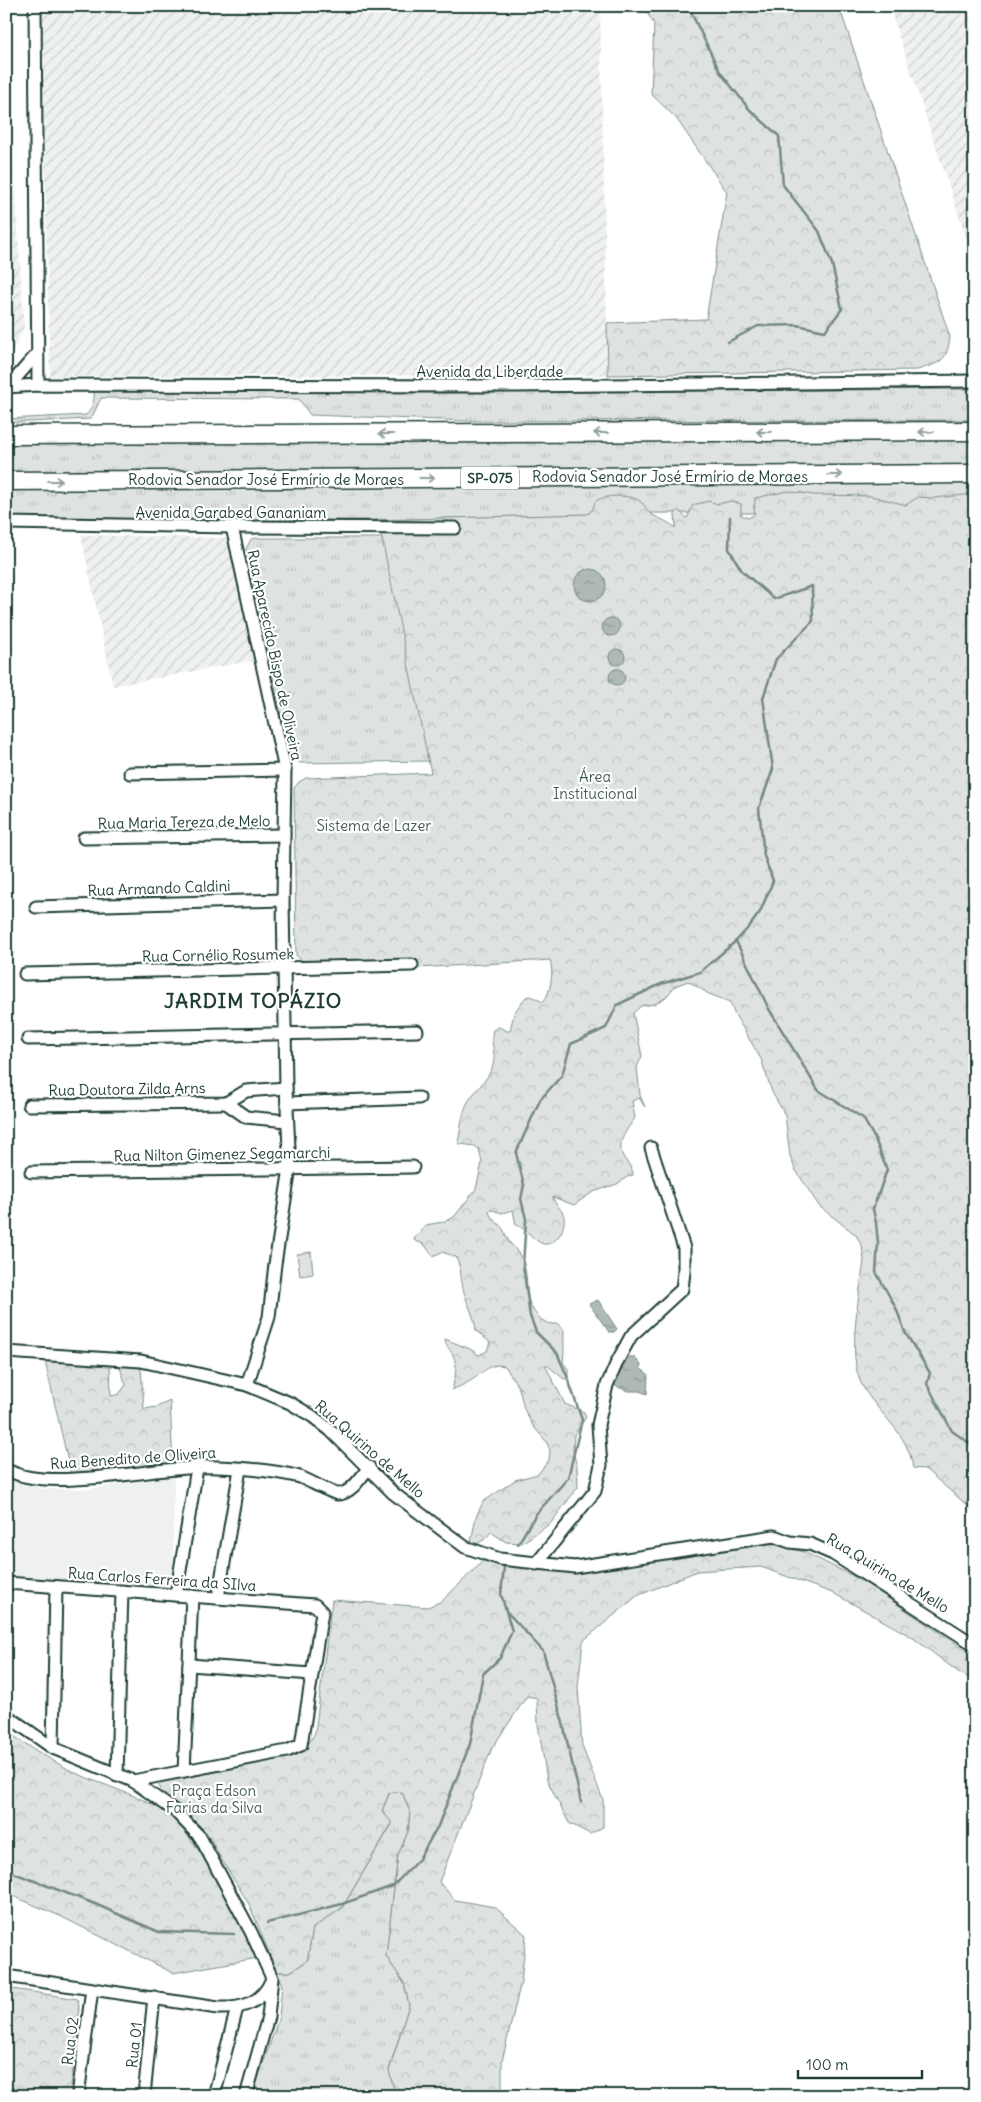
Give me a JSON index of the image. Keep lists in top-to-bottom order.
{
  "streets": {
    "highway": ["Rodovia Senador José Ermírio de Moraes", "SP-075"],
    "street": [
      "Avenida da Liberdade",
      "Avenida Garabed Gananiam",
      "Rua Aparecido Bispo de Oliveira",
      "Rua Maria Tereza de Melo",
      "Rua Armando Caldini",
      "Rua Cornélio Rosumek",
      "Rua Doutora Zilda Arns",
      "Rua Nilton Gimenez Segamarchi",
      "Rua Quirino de Mello",
      "Rua Benedito de Oliveira",
      "Rua Carlos Ferreira da SIlva",
      "Rua 02",
      "Rua 01"
    ]
  },
  "crossings": [
    ["Avenida Garabed Gananiam", "Rua Aparecido Bispo de Oliveira"],
    ["Rua Aparecido Bispo de Oliveira", "Rua Maria Tereza de Melo"],
    ["Rua Aparecido Bispo de Oliveira", "Rua Armando Caldini"],
    ["Rua Aparecido Bispo de Oliveira", "Rua Cornélio Rosumek"],
    ["Rua Aparecido Bispo de Oliveira", "Rua Doutora Zilda Arns"],
    ["Rua Aparecido Bispo de Oliveira", "Rua Nilton Gimenez Segamarchi"],
    ["Rua Aparecido Bispo de Oliveira", "Rua Quirino de Mello"],
    ["Rua Quirino de Mello", "Rua Benedito de Oliveira"]
  ],
  "districts": ["JARDIM TOPÁZIO"],
  "parks": ["Área Institucional", "Sistema de Lazer", "Praça Edson Farias da Silva"],
  "scale_bar": "100 m"
}
